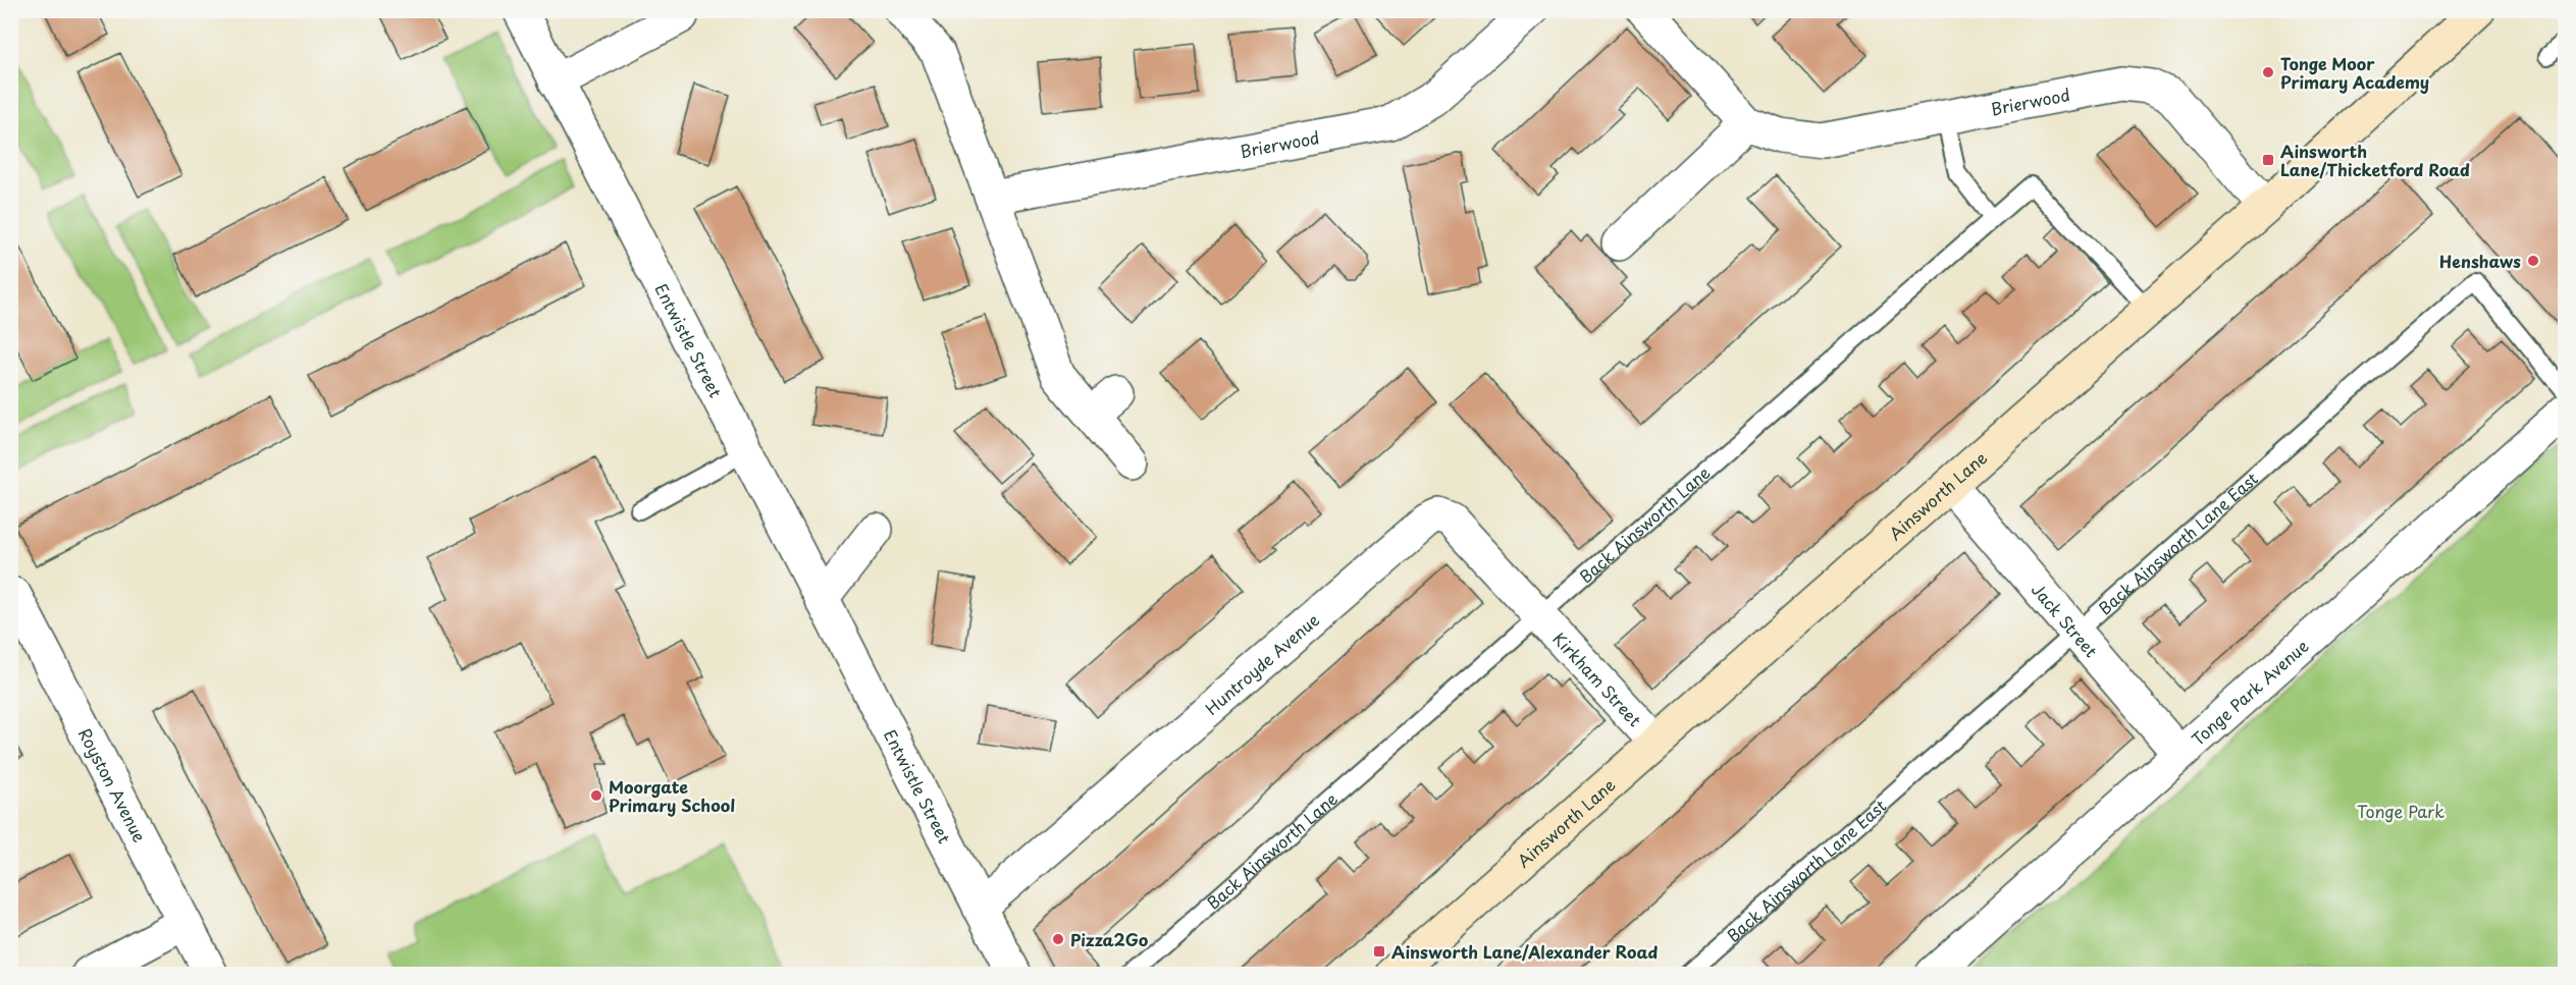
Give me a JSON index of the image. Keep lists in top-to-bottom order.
{
  "streets": {
    "main road": ["Ainsworth Lane"],
    "street": [
      "Brierwood",
      "Entwistle Street",
      "Jack Street",
      "Huntroyde Avenue",
      "Kirkham Street",
      "Tonge Park Avenue",
      "Royston Avenue"
    ],
    "lane": ["Back Ainsworth Lane", "Back Ainsworth Lane East"]
  },
  "crossings": [
    ["Brierwood", "Ainsworth Lane"],
    ["Entwistle Street", "Huntroyde Avenue"],
    ["Ainsworth Lane", "Back Ainsworth Lane"],
    ["Ainsworth Lane", "Jack Street"],
    ["Ainsworth Lane", "Kirkham Street"],
    ["Back Ainsworth Lane", "Huntroyde Avenue"],
    ["Back Ainsworth Lane", "Kirkham Street"],
    ["Back Ainsworth Lane East", "Jack Street"],
    ["Jack Street", "Tonge Park Avenue"],
    ["Huntroyde Avenue", "Kirkham Street"]
  ],
  "parks": ["Tonge Park"],
  "places": {
    "other": [
      "Tonge Moor Primary Academy",
      "Henshaws",
      "Moorgate Primary School",
      "Pizza2Go"
    ],
    "transit": ["Ainsworth Lane/Thicketford Road", "Ainsworth Lane/Alexander Road"]
  }
}
